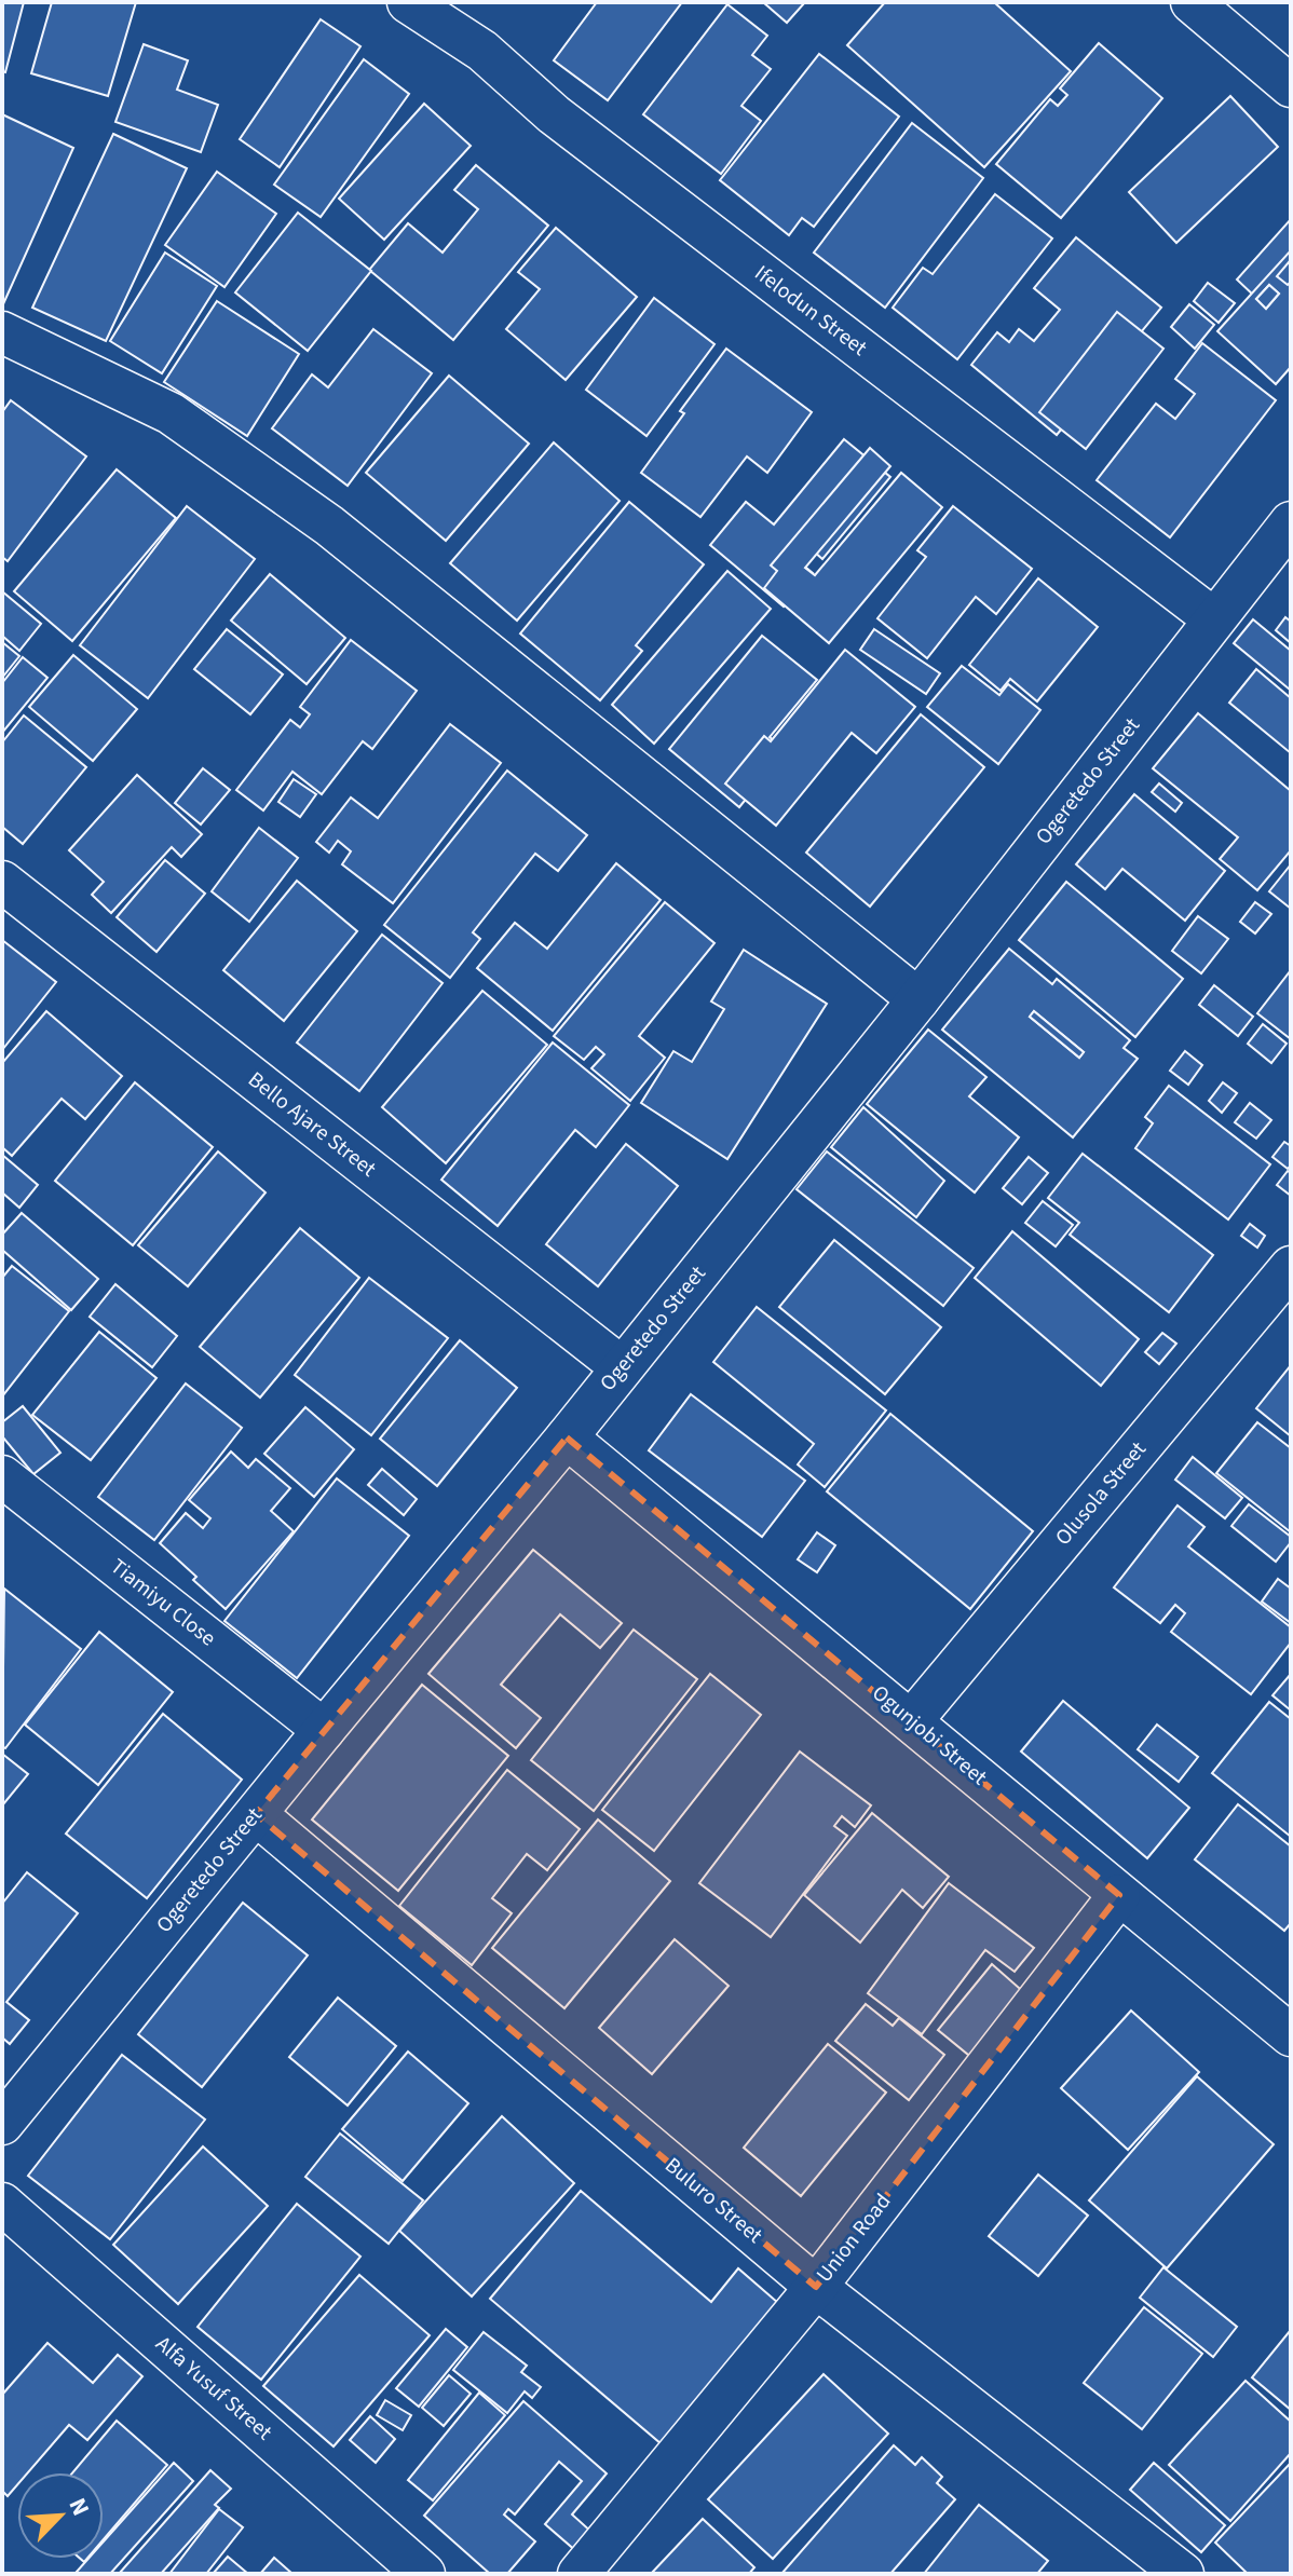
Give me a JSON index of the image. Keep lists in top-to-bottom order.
{
  "streets": {
    "street": [
      "Ifelodun Street",
      "Ogeretedo Street",
      "Bello Ajare Street",
      "Olusola Street",
      "Tiamiyu Close",
      "Ogunjobi Street",
      "Buluro Street",
      "Union Road",
      "Alfa Yusuf Street"
    ]
  },
  "crossings": [
    ["Ifelodun Street", "Ogeretedo Street"],
    ["Ogeretedo Street", "Bello Ajare Street"],
    ["Ogeretedo Street", "Tiamiyu Close"],
    ["Ogeretedo Street", "Ogunjobi Street"],
    ["Ogeretedo Street", "Buluro Street"],
    ["Olusola Street", "Ogunjobi Street"],
    ["Ogunjobi Street", "Union Road"],
    ["Buluro Street", "Union Road"]
  ],
  "north": "top right"
}
